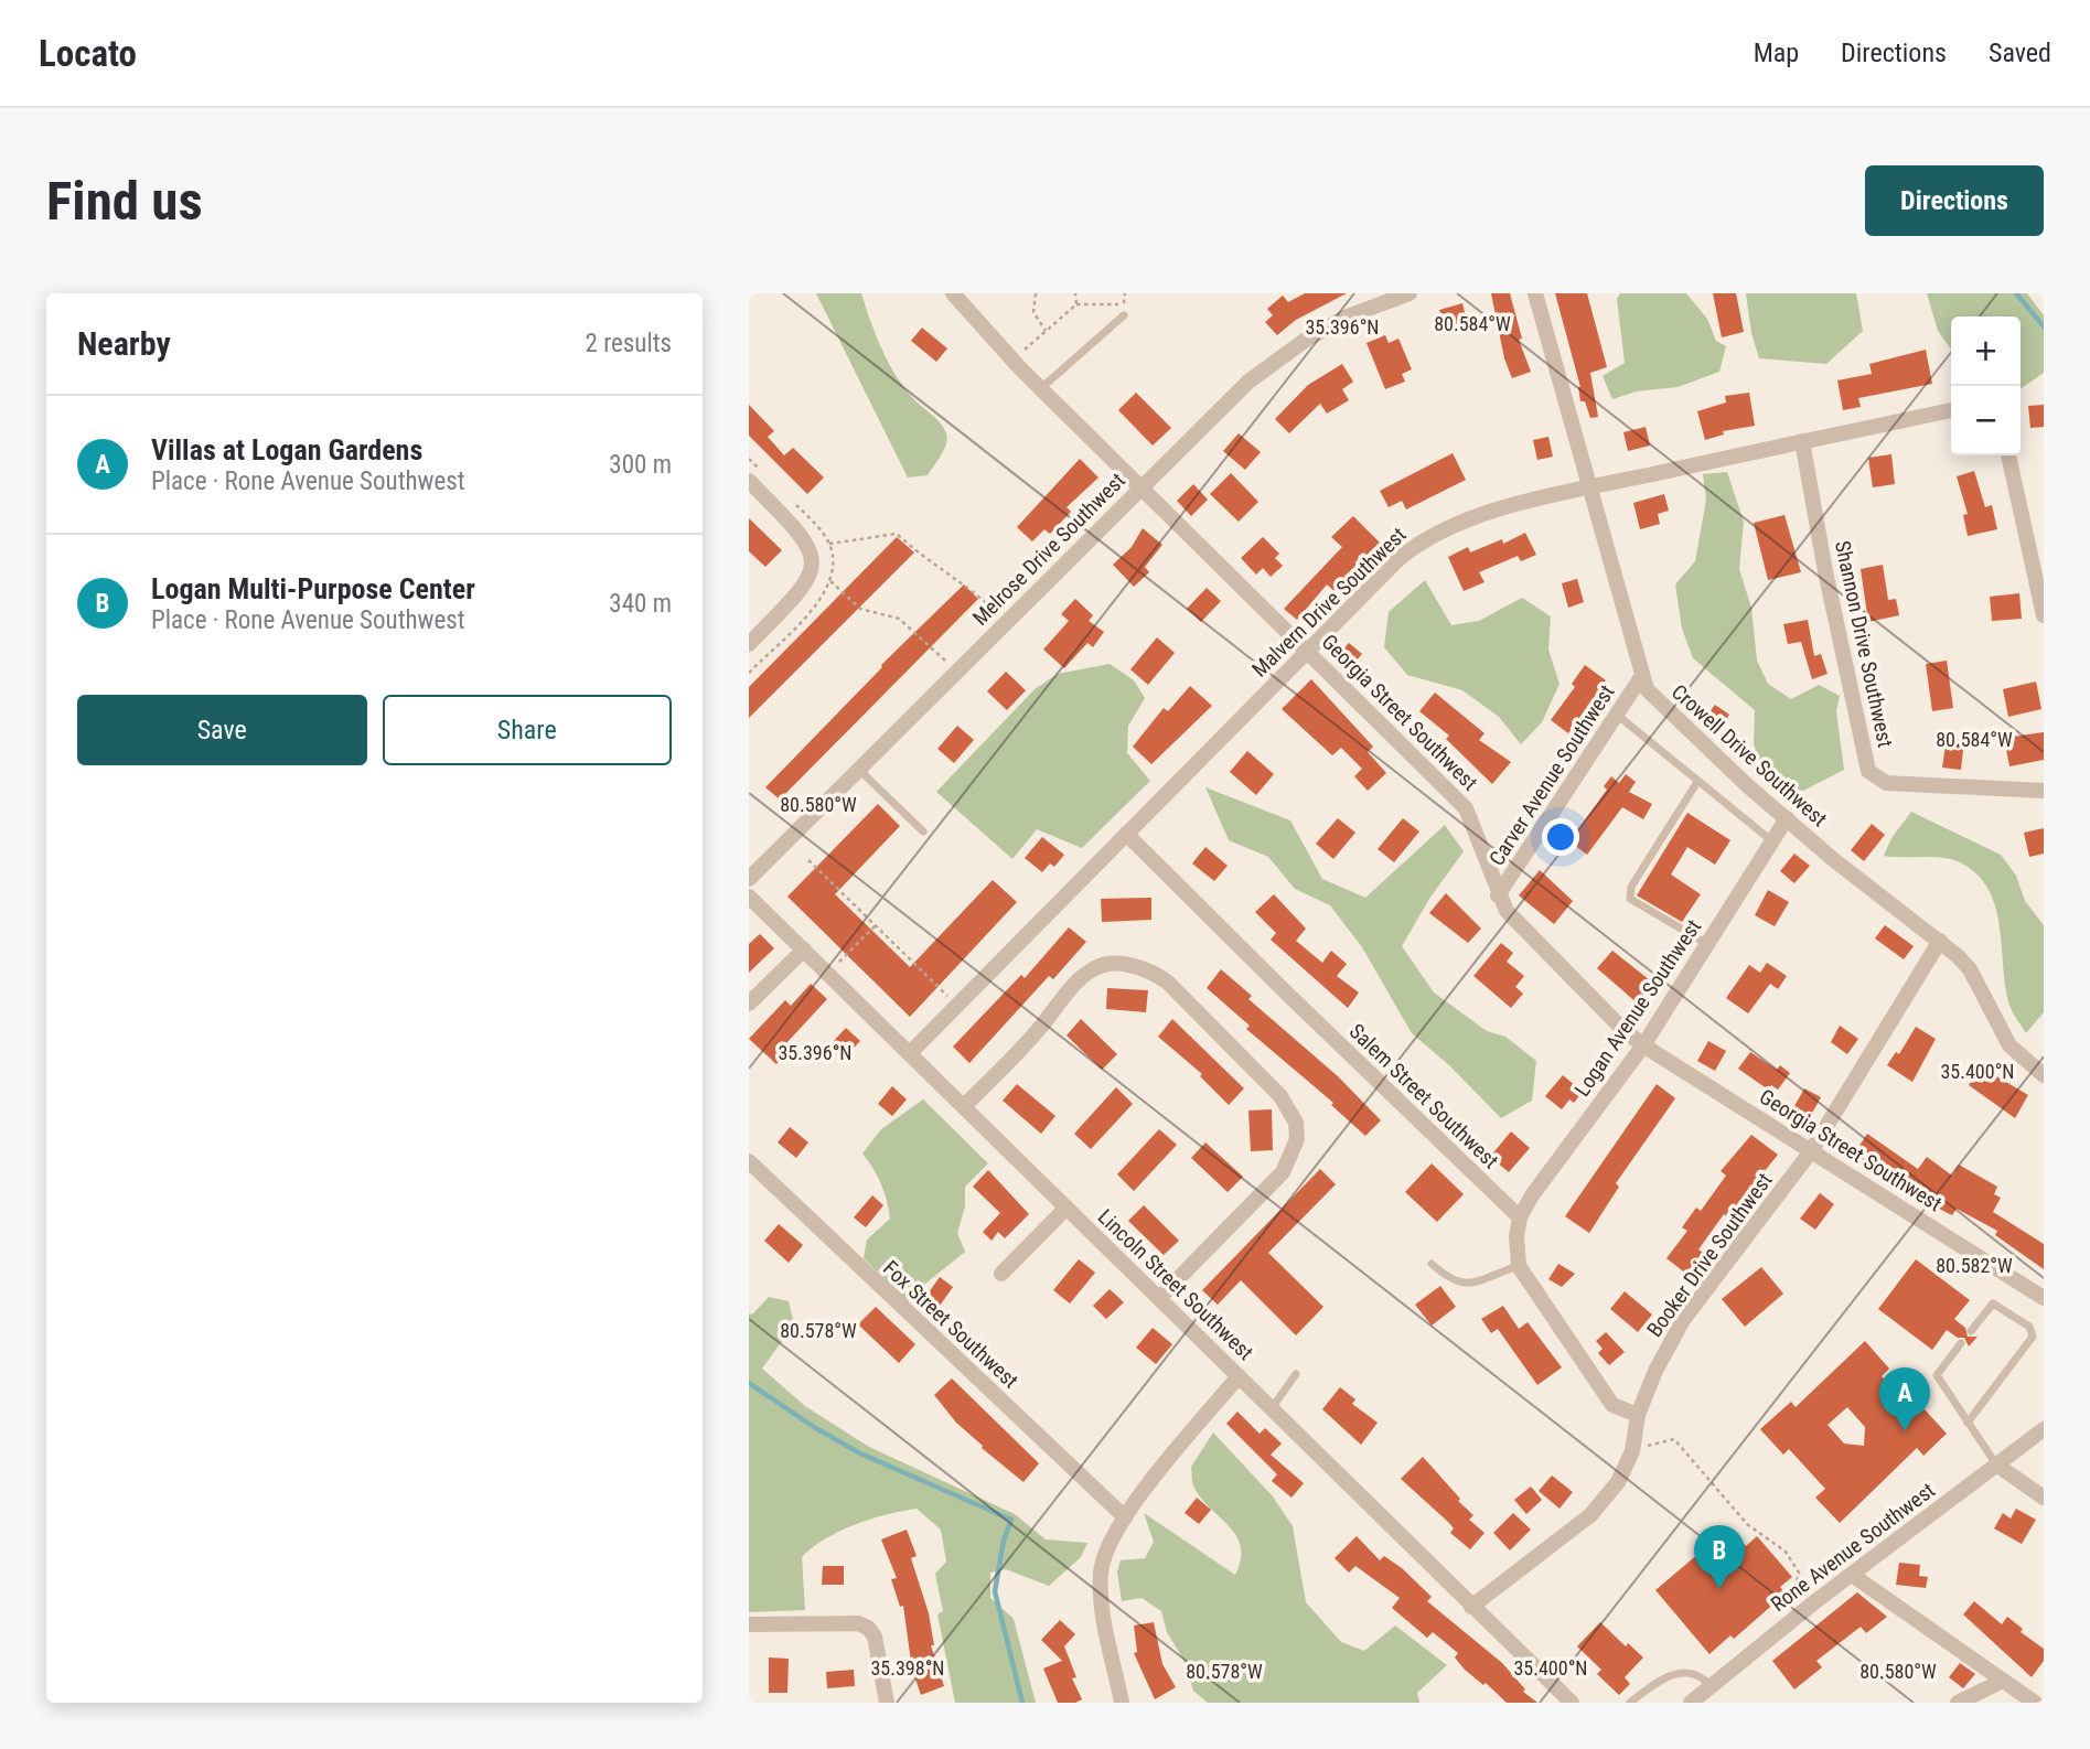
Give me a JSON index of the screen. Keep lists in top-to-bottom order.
{
  "streets": {
    "street": [
      "Melrose Drive Southwest",
      "Malvern Drive Southwest",
      "Shannon Drive Southwest",
      "Georgia Street Southwest",
      "Crowell Drive Southwest",
      "Carver Avenue Southwest",
      "Logan Avenue Southwest",
      "Salem Street Southwest",
      "Booker Drive Southwest",
      "Lincoln Street Southwest",
      "Fox Street Southwest",
      "Rone Avenue Southwest"
    ]
  },
  "crossings": [
    ["Melrose Drive Southwest", "Georgia Street Southwest"],
    ["Malvern Drive Southwest", "Shannon Drive Southwest"],
    ["Malvern Drive Southwest", "Georgia Street Southwest"],
    ["Malvern Drive Southwest", "Crowell Drive Southwest"],
    ["Malvern Drive Southwest", "Salem Street Southwest"],
    ["Malvern Drive Southwest", "Lincoln Street Southwest"],
    ["Georgia Street Southwest", "Carver Avenue Southwest"],
    ["Georgia Street Southwest", "Logan Avenue Southwest"],
    ["Georgia Street Southwest", "Booker Drive Southwest"],
    ["Crowell Drive Southwest", "Carver Avenue Southwest"],
    ["Crowell Drive Southwest", "Logan Avenue Southwest"],
    ["Crowell Drive Southwest", "Booker Drive Southwest"],
    ["Logan Avenue Southwest", "Salem Street Southwest"],
    ["Booker Drive Southwest", "Lincoln Street Southwest"]
  ],
  "page": {
    "header": "Locato",
    "nav": ["Map", "Directions", "Saved"],
    "buttons": [
      "Directions",
      ["Save", "Share"]
    ],
    "title": "Find us",
    "heading": ["Nearby", "2 results"],
    "map_buttons": ["+", "−"],
    "list": [
      {
        "mark": "A",
        "name": "Villas at Logan Gardens",
        "note": "Place · Rone Avenue Southwest",
        "value": "300 m"
      },
      {
        "mark": "B",
        "name": "Logan Multi-Purpose Center",
        "note": "Place · Rone Avenue Southwest",
        "value": "340 m"
      }
    ],
    "pins": ["A", "B"]
  },
  "coordinates": [
    "80.584°W",
    "35.396°N",
    "80.580°W",
    "35.400°N",
    "80.582°W",
    "80.578°W",
    "35.398°N"
  ]
}
